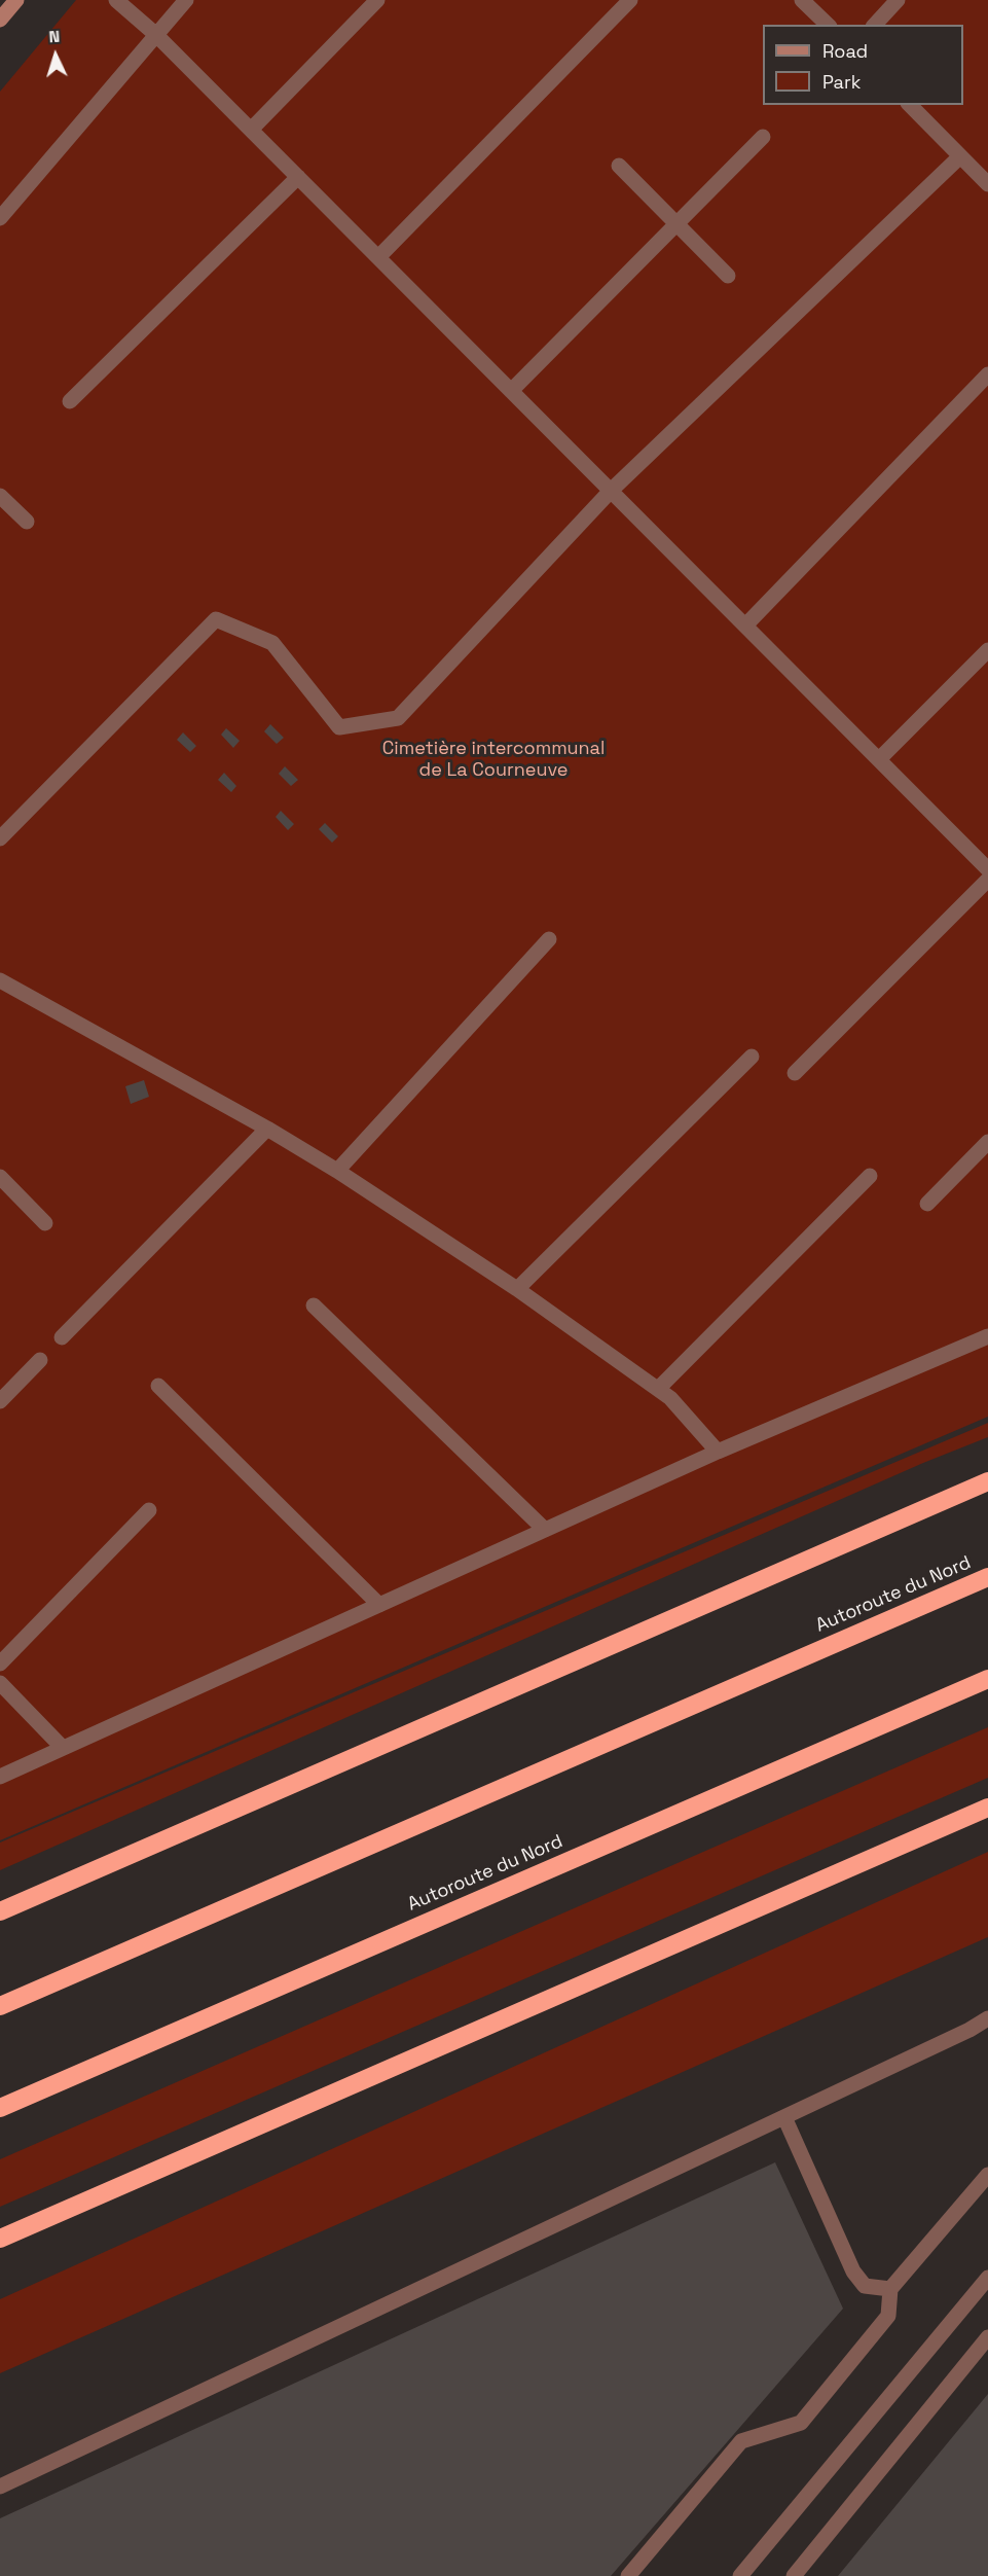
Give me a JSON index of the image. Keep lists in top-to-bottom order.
{
  "streets": {
    "highway": ["Autoroute du Nord"]
  },
  "parks": ["Cimetière intercommunal de La Courneuve"],
  "legend": ["Road", "Park"],
  "north": "top"
}
